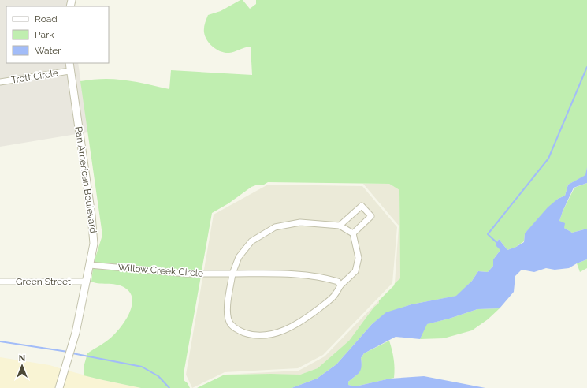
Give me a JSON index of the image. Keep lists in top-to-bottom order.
{
  "streets": {
    "street": [
      "Trott Circle",
      "Pan American Boulevard",
      "Willow Creek Circle",
      "Green Street"
    ]
  },
  "crossings": [
    ["Trott Circle", "Pan American Boulevard"],
    ["Pan American Boulevard", "Willow Creek Circle"],
    ["Pan American Boulevard", "Green Street"]
  ],
  "legend": ["Road", "Park", "Water"],
  "north": "top"
}
